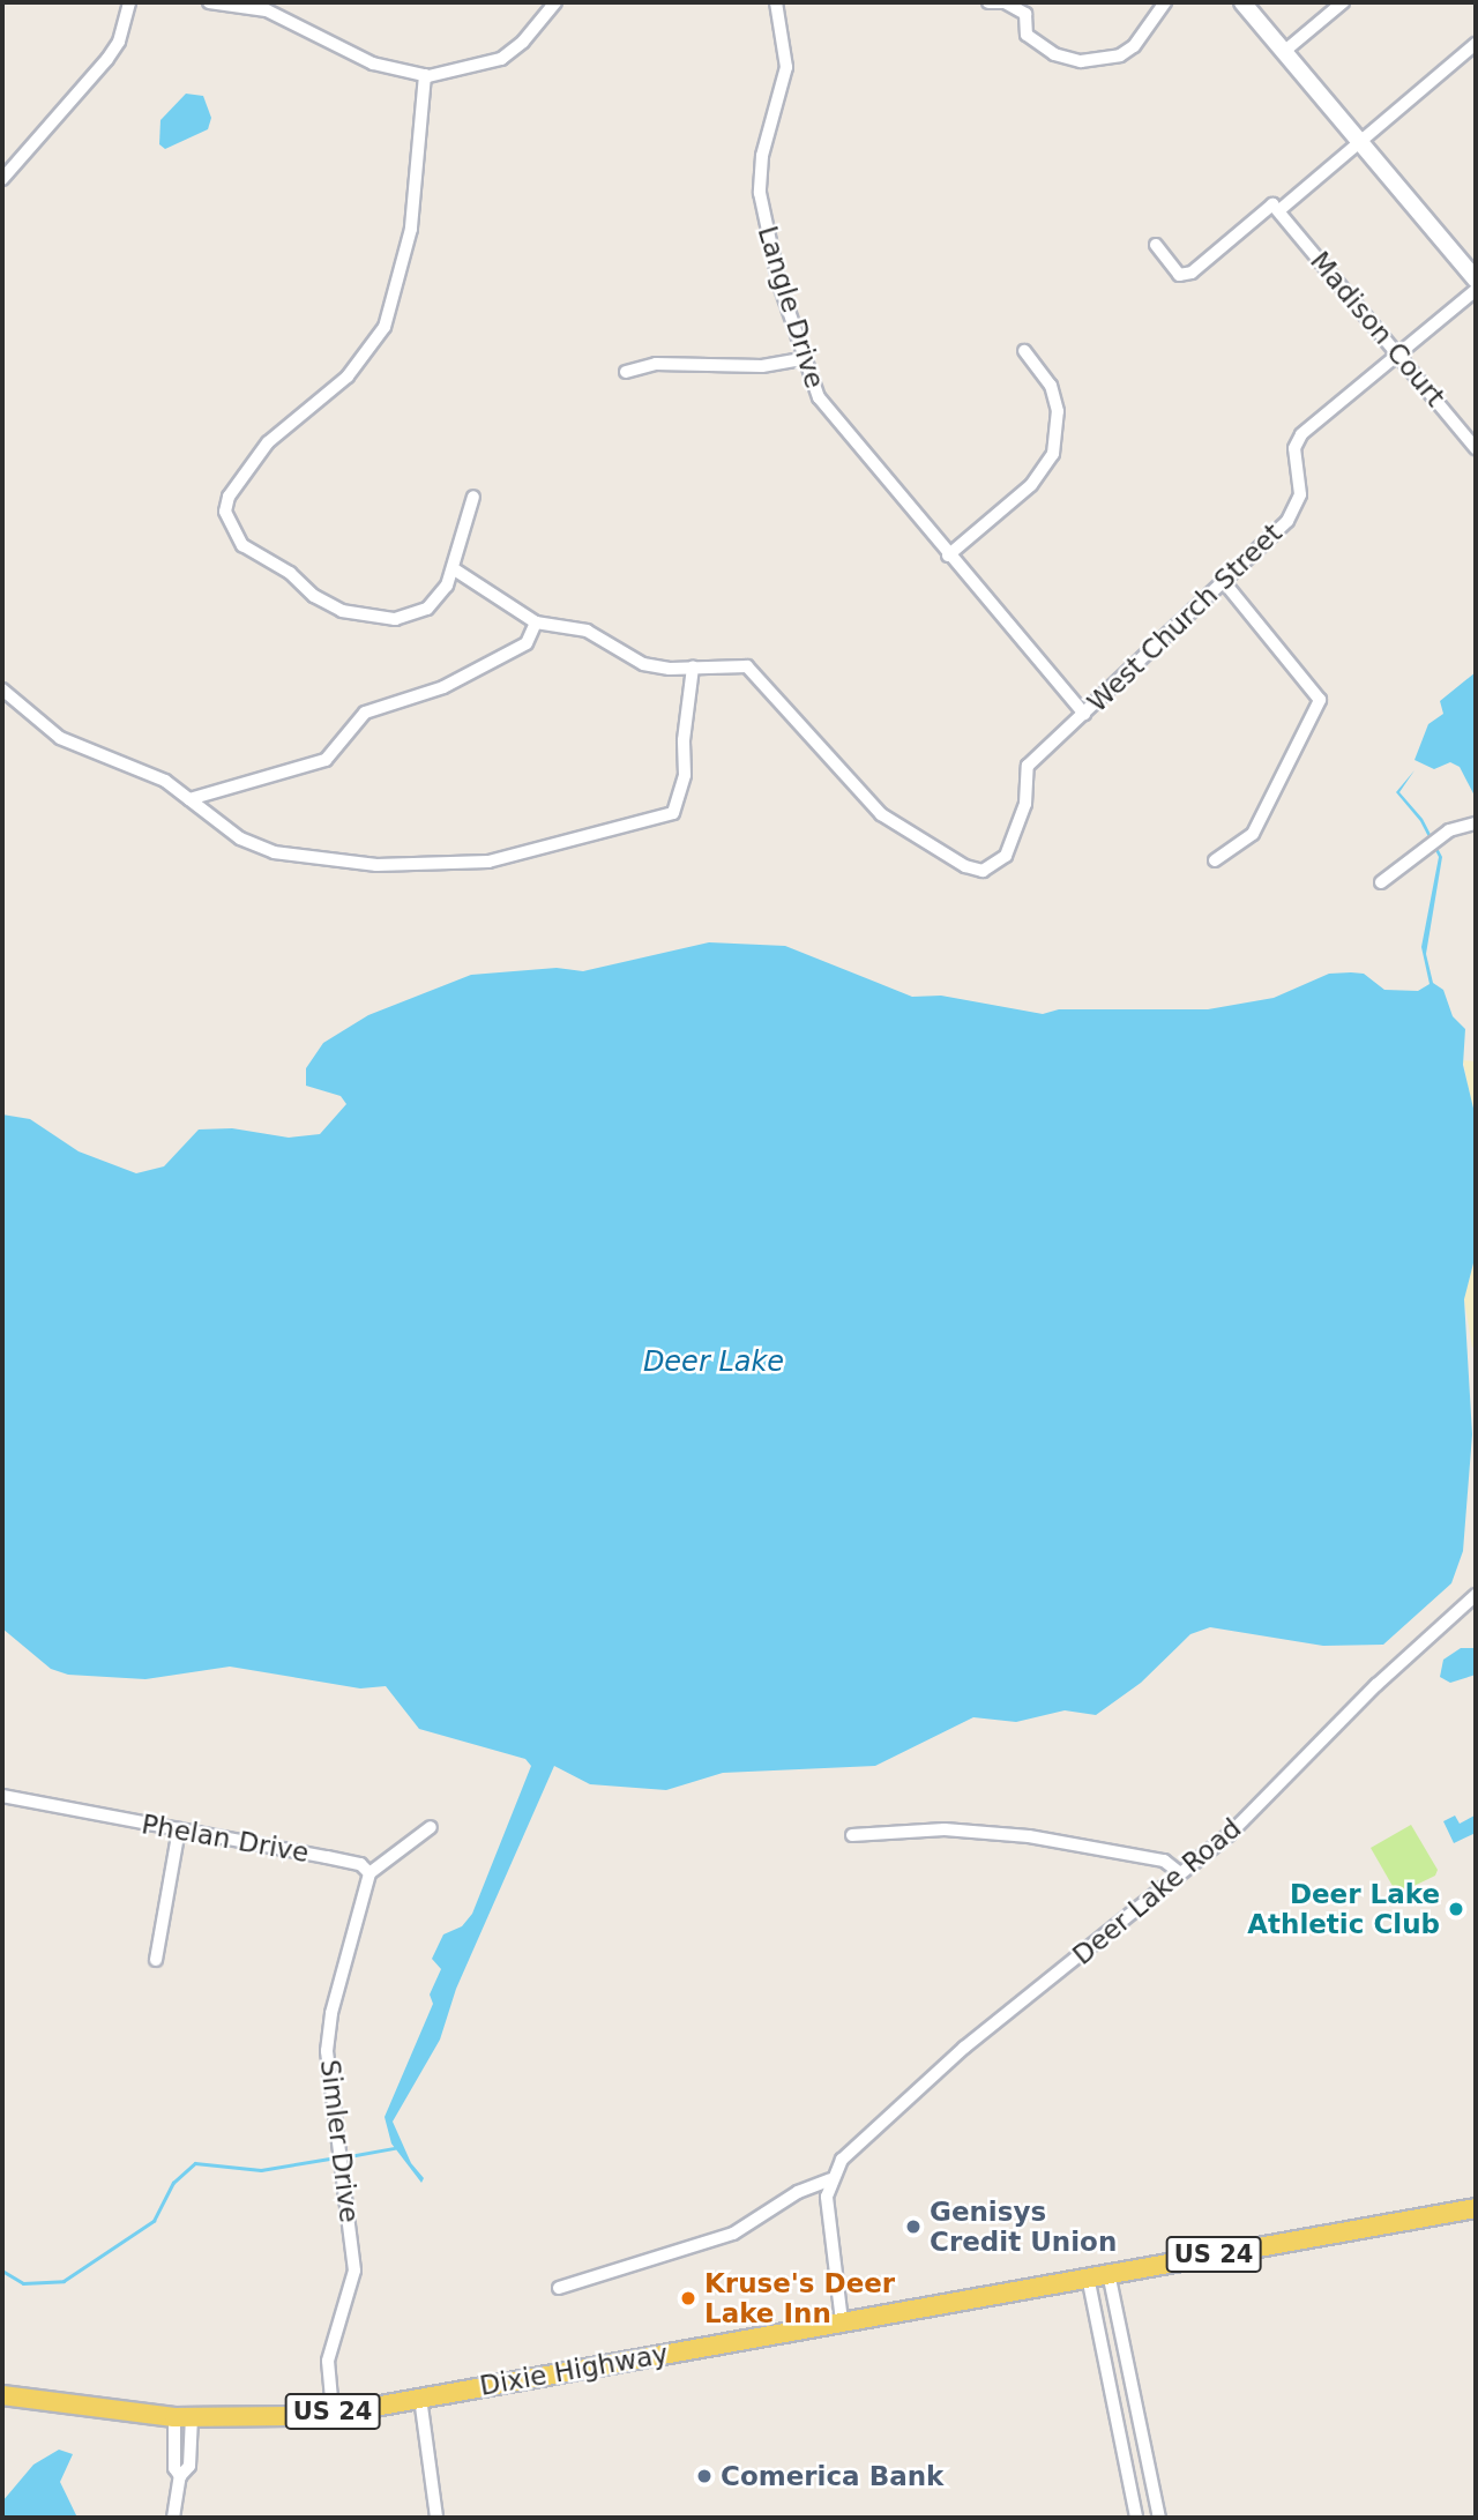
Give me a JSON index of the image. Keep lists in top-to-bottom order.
{
  "streets": {
    "main road": ["US 24", "Dixie Highway"],
    "street": [
      "Langle Drive",
      "Madison Court",
      "West Church Street",
      "Phelan Drive",
      "Deer Lake Road",
      "Simler Drive"
    ]
  },
  "crossings": [
    ["Langle Drive", "West Church Street"],
    ["Madison Court", "West Church Street"],
    ["Phelan Drive", "Simler Drive"],
    ["Simler Drive", "Dixie Highway"]
  ],
  "water": ["Deer Lake"],
  "places": [
    "Deer Lake Athletic Club",
    "Genisys Credit Union",
    "Kruse's Deer Lake Inn",
    "Comerica Bank"
  ]
}
